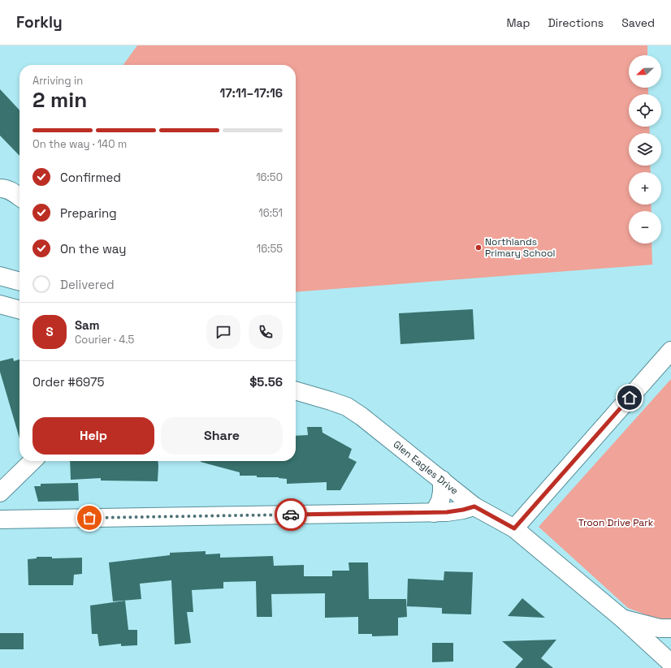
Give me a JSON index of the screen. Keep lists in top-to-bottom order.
{
  "streets": {
    "street": ["Glen Eagles Drive"]
  },
  "parks": ["Troon Drive Park"],
  "places": ["Northlands Primary School"],
  "north": "left",
  "page": {
    "header": "Forkly",
    "nav": ["Map", "Directions", "Saved"],
    "map_buttons": ["+", "−"],
    "heading": ["2 min", "Arriving in", "17:11–17:16"],
    "panel": [
      "Sam",
      "Courier · 4.5",
      "Order #6975",
      "$5.56"
    ],
    "bar": "On the way · 140 m",
    "list": [
      ["Confirmed", "16:50"],
      ["Preparing", "16:51"],
      ["On the way", "16:55"],
      "Delivered"
    ],
    "round": "S",
    "buttons": ["Help", "Share"]
  }
}
